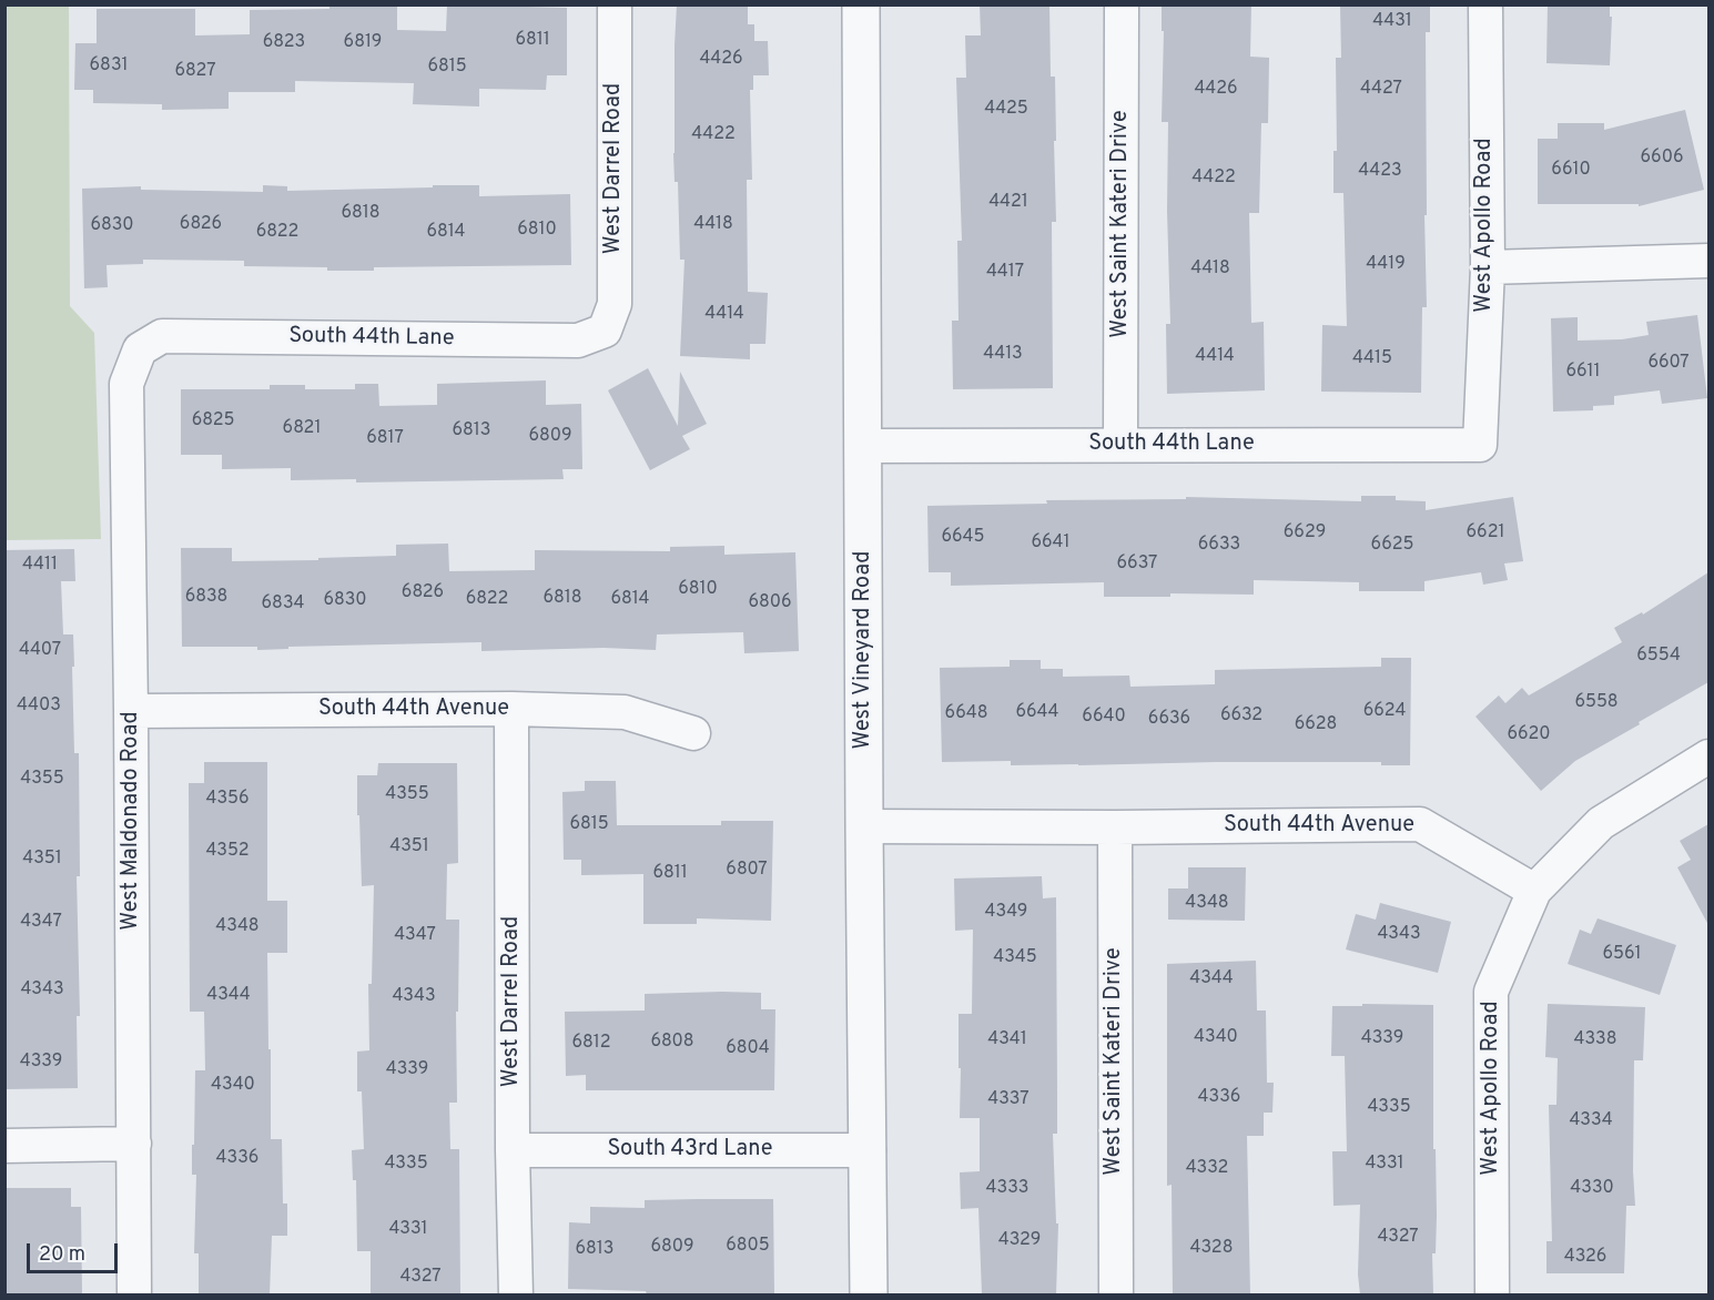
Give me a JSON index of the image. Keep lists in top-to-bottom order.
{
  "streets": {
    "street": [
      "West Darrel Road",
      "West Saint Kateri Drive",
      "West Apollo Road",
      "South 44th Lane",
      "West Vineyard Road",
      "South 44th Avenue",
      "West Maldonado Road",
      "South 43rd Lane"
    ]
  },
  "crossings": [
    ["West Darrel Road", "South 44th Lane"],
    ["West Darrel Road", "South 44th Avenue"],
    ["West Darrel Road", "South 43rd Lane"],
    ["West Saint Kateri Drive", "South 44th Lane"],
    ["West Saint Kateri Drive", "South 44th Avenue"],
    ["West Apollo Road", "South 44th Lane"],
    ["West Apollo Road", "South 44th Avenue"],
    ["South 44th Lane", "West Vineyard Road"],
    ["South 44th Lane", "West Maldonado Road"],
    ["West Vineyard Road", "South 44th Avenue"],
    ["West Vineyard Road", "South 43rd Lane"],
    ["South 44th Avenue", "West Maldonado Road"]
  ],
  "house_numbers": [
    "4431",
    "6811",
    "6823",
    "6819",
    "4426",
    "6831",
    "6815",
    "6827",
    "4426",
    "4427",
    "4425",
    "4422",
    "6606",
    "6610",
    "4423",
    "4422",
    "4421",
    "6818",
    "6826",
    "4418",
    "6830",
    "6810",
    "6822",
    "6814",
    "4419",
    "4418",
    "4417",
    "4414",
    "4413",
    "4414",
    "4415",
    "6607",
    "6611",
    "6825",
    "6821",
    "6813",
    "6809",
    "6817",
    "6629",
    "6621",
    "6645",
    "6641",
    "6633",
    "6625",
    "6637",
    "4411",
    "6810",
    "6826",
    "6838",
    "6818",
    "6822",
    "6814",
    "6830",
    "6806",
    "6834",
    "4407",
    "6554",
    "6558",
    "4403",
    "6624",
    "6644",
    "6648",
    "6632",
    "6640",
    "6636",
    "6628",
    "6620",
    "4355",
    "4355",
    "4356",
    "6815",
    "4351",
    "4352",
    "4351",
    "6807",
    "6811",
    "4348",
    "4349",
    "4347",
    "4348",
    "4343",
    "4347",
    "6561",
    "4345",
    "4344",
    "4343",
    "4344",
    "4343",
    "4340",
    "4339",
    "4341",
    "4338",
    "6808",
    "6812",
    "6804",
    "4339",
    "4339",
    "4340",
    "4336",
    "4337",
    "4335",
    "4334",
    "4336",
    "4335",
    "4331",
    "4332",
    "4333",
    "4330",
    "4331",
    "4327",
    "4329",
    "6805",
    "6809",
    "4328",
    "6813",
    "4326",
    "4327"
  ],
  "scale_bar": "20 m"
}
